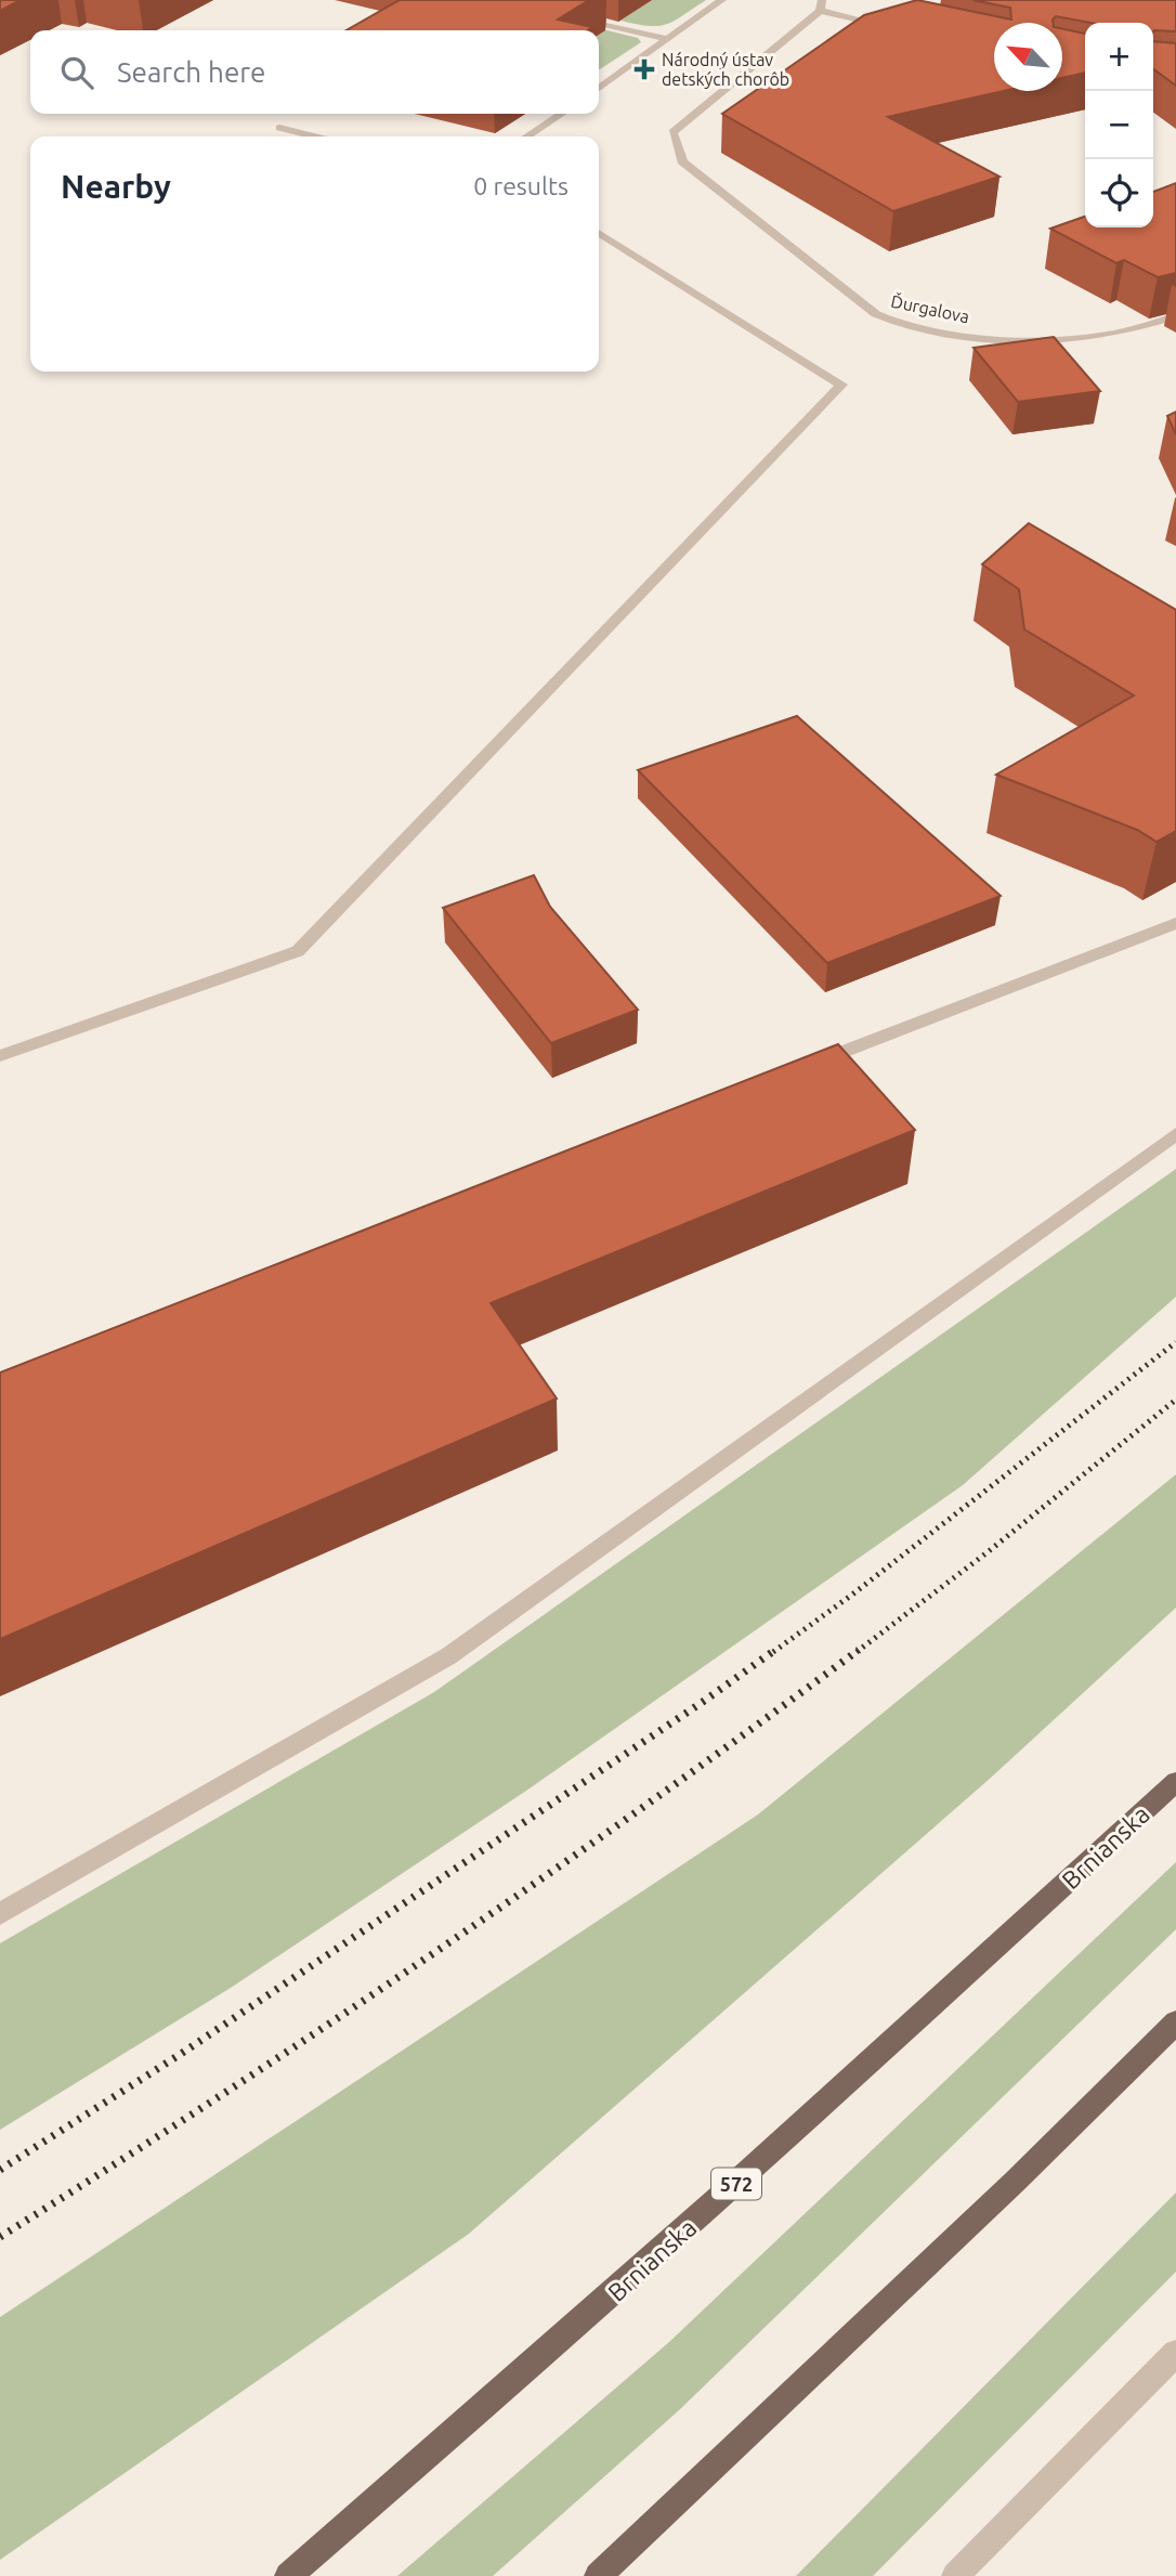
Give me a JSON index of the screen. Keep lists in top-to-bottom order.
{
  "streets": {
    "main road": ["Brnianska", "572"],
    "street": ["Ďurgalova"]
  },
  "places": {
    "health": ["Národný ústav detských chorôb"]
  },
  "north": "top left",
  "page": {
    "map_buttons": ["+", "−"],
    "search": "Search here",
    "heading": ["Nearby", "0 results"]
  }
}
